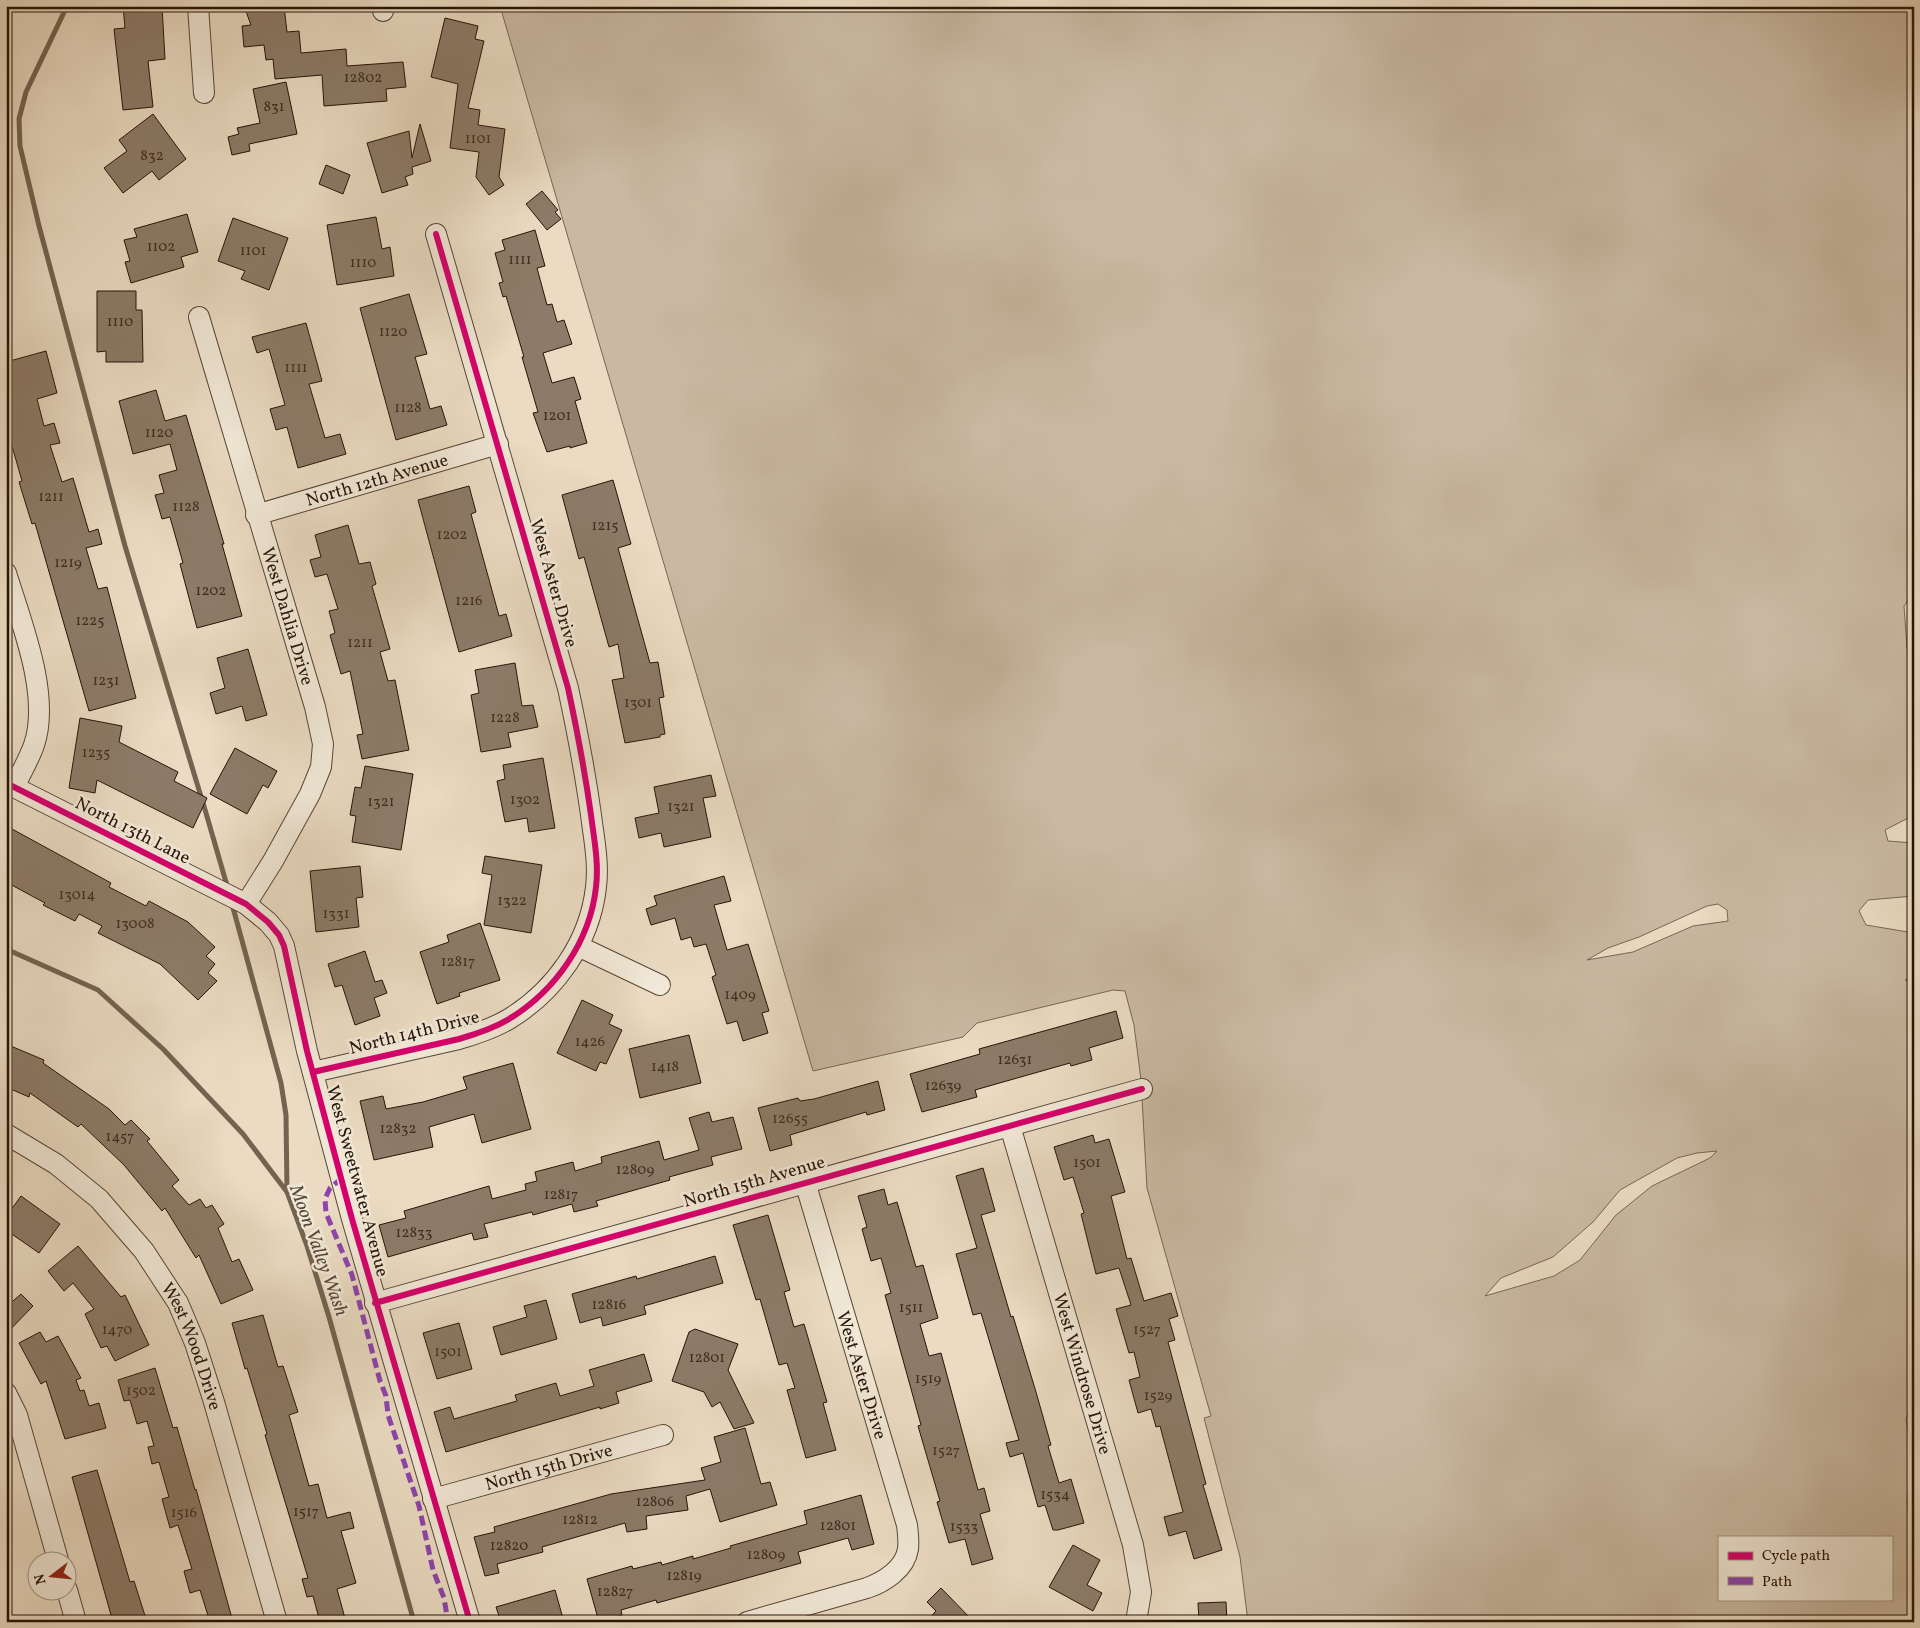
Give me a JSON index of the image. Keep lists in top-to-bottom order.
{
  "streets": {
    "street": [
      "North 12th Avenue",
      "West Aster Drive",
      "West Dahlia Drive",
      "North 13th Lane",
      "North 14th Drive",
      "West Sweetwater Avenue",
      "North 15th Avenue",
      "West Wood Drive",
      "West Windrose Drive",
      "North 15th Drive"
    ]
  },
  "crossings": [
    ["North 12th Avenue", "West Aster Drive"],
    ["North 12th Avenue", "West Dahlia Drive"],
    ["West Aster Drive", "North 14th Drive"],
    ["West Aster Drive", "North 15th Avenue"],
    ["West Dahlia Drive", "North 13th Lane"],
    ["West Dahlia Drive", "West Sweetwater Avenue"],
    ["North 13th Lane", "West Sweetwater Avenue"],
    ["North 14th Drive", "West Sweetwater Avenue"],
    ["West Sweetwater Avenue", "North 15th Avenue"],
    ["West Sweetwater Avenue", "North 15th Drive"],
    ["North 15th Avenue", "West Windrose Drive"]
  ],
  "water": ["Moon Valley Wash"],
  "house_numbers": [
    "12802",
    "831",
    "1101",
    "832",
    "1102",
    "1101",
    "1111",
    "1110",
    "1110",
    "1120",
    "1111",
    "1128",
    "1201",
    "1120",
    "1211",
    "1128",
    "1215",
    "1202",
    "1219",
    "1202",
    "1216",
    "1225",
    "1211",
    "1231",
    "1301",
    "1228",
    "1235",
    "1302",
    "1321",
    "1321",
    "13014",
    "1322",
    "1331",
    "13008",
    "12817",
    "1409",
    "1426",
    "12631",
    "1418",
    "12639",
    "12655",
    "12832",
    "1457",
    "1501",
    "12809",
    "12817",
    "12833",
    "12816",
    "1511",
    "1470",
    "1527",
    "1501",
    "12801",
    "1519",
    "1502",
    "1529",
    "1527",
    "1534",
    "12806",
    "1517",
    "1516",
    "12812",
    "12801",
    "1533",
    "12820",
    "12809",
    "12819",
    "12827"
  ],
  "legend": ["Cycle path", "Path"],
  "north": "left"
}
